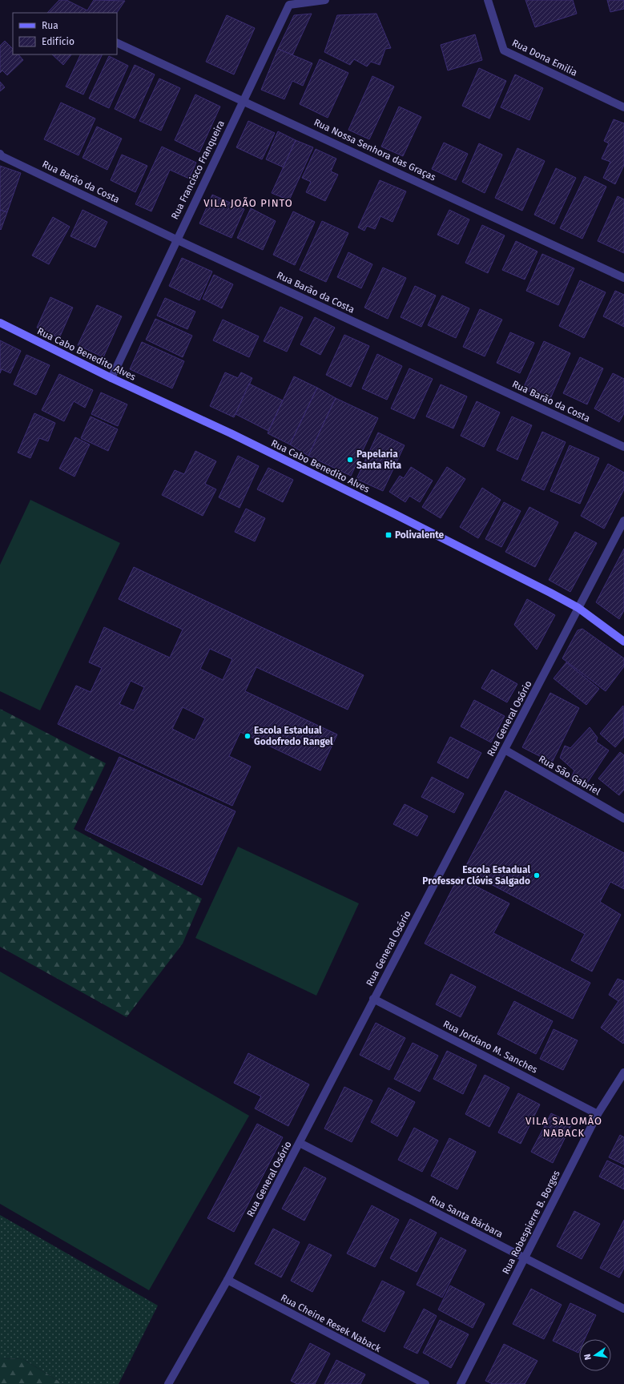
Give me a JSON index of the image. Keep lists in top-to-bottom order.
{
  "streets": {
    "main road": ["Rua Cabo Benedito Alves"],
    "street": [
      "Rua Dona Emilia",
      "Rua Nossa Senhora das Graças",
      "Rua Francisco Franqueira",
      "Rua Barão da Costa",
      "Rua General Osório",
      "Rua São Gabriel",
      "Rua Jordano M. Sanches",
      "Rua Santa Bárbara",
      "Rua Robespierre B. Borges",
      "Rua Cheine Resek Naback"
    ]
  },
  "crossings": [
    ["Rua Nossa Senhora das Graças", "Rua Francisco Franqueira"],
    ["Rua Francisco Franqueira", "Rua Barão da Costa"],
    ["Rua Francisco Franqueira", "Rua Cabo Benedito Alves"],
    ["Rua Cabo Benedito Alves", "Rua General Osório"],
    ["Rua General Osório", "Rua São Gabriel"],
    ["Rua General Osório", "Rua Jordano M. Sanches"],
    ["Rua General Osório", "Rua Santa Bárbara"],
    ["Rua General Osório", "Rua Cheine Resek Naback"],
    ["Rua Jordano M. Sanches", "Rua Robespierre B. Borges"],
    ["Rua Santa Bárbara", "Rua Robespierre B. Borges"]
  ],
  "districts": ["VILA JOÃO PINTO", "VILA SALOMÃO NABACK"],
  "places": {
    "other": ["Papelaria Santa Rita", "Escola Estadual Godofredo Rangel", "Escola Estadual Professor Clóvis Salgado"],
    "transit": ["Polivalente"]
  },
  "legend": ["Rua", "Edifício"],
  "north": "left"
}
